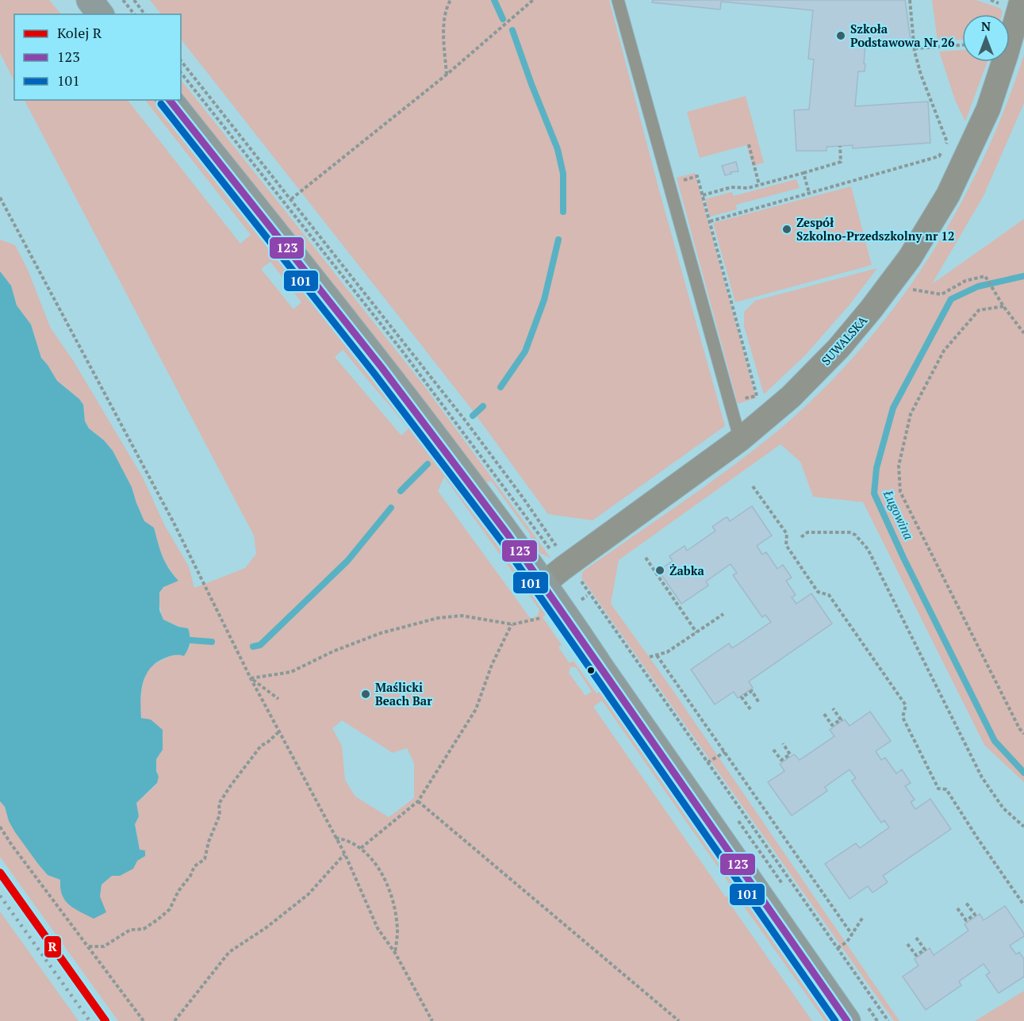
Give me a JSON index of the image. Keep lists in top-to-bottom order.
{
  "streets": {
    "street": ["SUWALSKA"]
  },
  "water": ["Ługowina"],
  "places": [
    "Szkoła Podstawowa Nr 26",
    "Zespół Szkolno-Przedszkolny nr 12",
    "Żabka",
    "Maślicki Beach Bar"
  ],
  "lines": ["transit line 123", "transit line 101", "rail line R"],
  "legend": ["Kolej R", "123", "101"],
  "north": "top"
}
